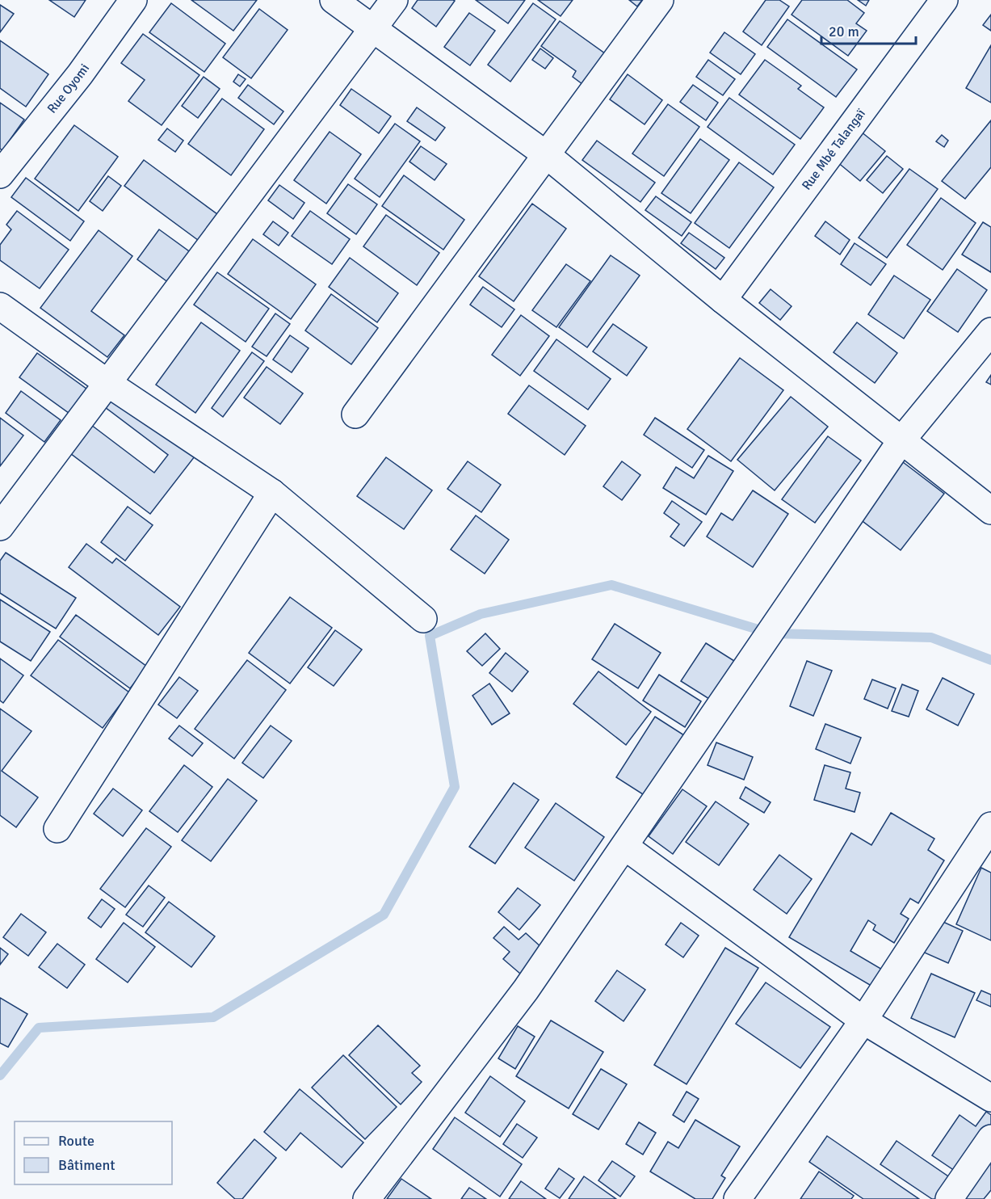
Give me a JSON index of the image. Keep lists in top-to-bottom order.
{
  "streets": {
    "street": ["Rue Oyomi", "Rue Mbé Talangaï"]
  },
  "legend": ["Route", "Bâtiment"],
  "scale_bar": "20 m"
}
